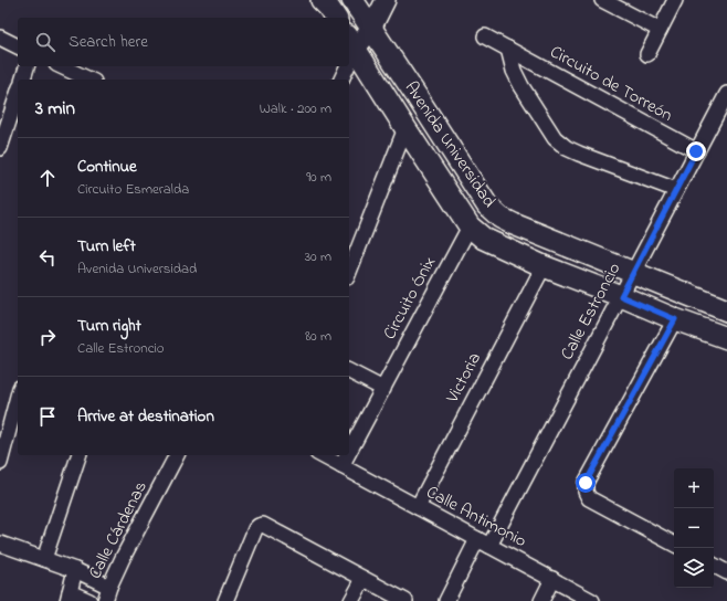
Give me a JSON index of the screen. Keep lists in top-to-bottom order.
{
  "streets": {
    "main road": ["Avenida Universidad"],
    "street": [
      "Circuito de Torreón",
      "Circuito Ónix",
      "Calle Estroncio",
      "Victoria",
      "Calle Antimonio",
      "Calle Cárdenas"
    ]
  },
  "crossings": [
    ["Circuito de Torreón", "Calle Estroncio"],
    ["Avenida Universidad", "Circuito Ónix"],
    ["Avenida Universidad", "Calle Estroncio"],
    ["Avenida Universidad", "Victoria"],
    ["Circuito Ónix", "Calle Antimonio"],
    ["Calle Estroncio", "Calle Antimonio"],
    ["Victoria", "Calle Antimonio"]
  ],
  "page": {
    "search": "Search here",
    "heading": ["3 min", "Walk · 200 m"],
    "list": [
      ["Continue", "Circuito Esmeralda", "90 m"],
      ["Turn left", "Avenida Universidad", "30 m"],
      ["Turn right", "Calle Estroncio", "80 m"],
      "Arrive at destination"
    ],
    "map_buttons": ["+", "−"]
  }
}
